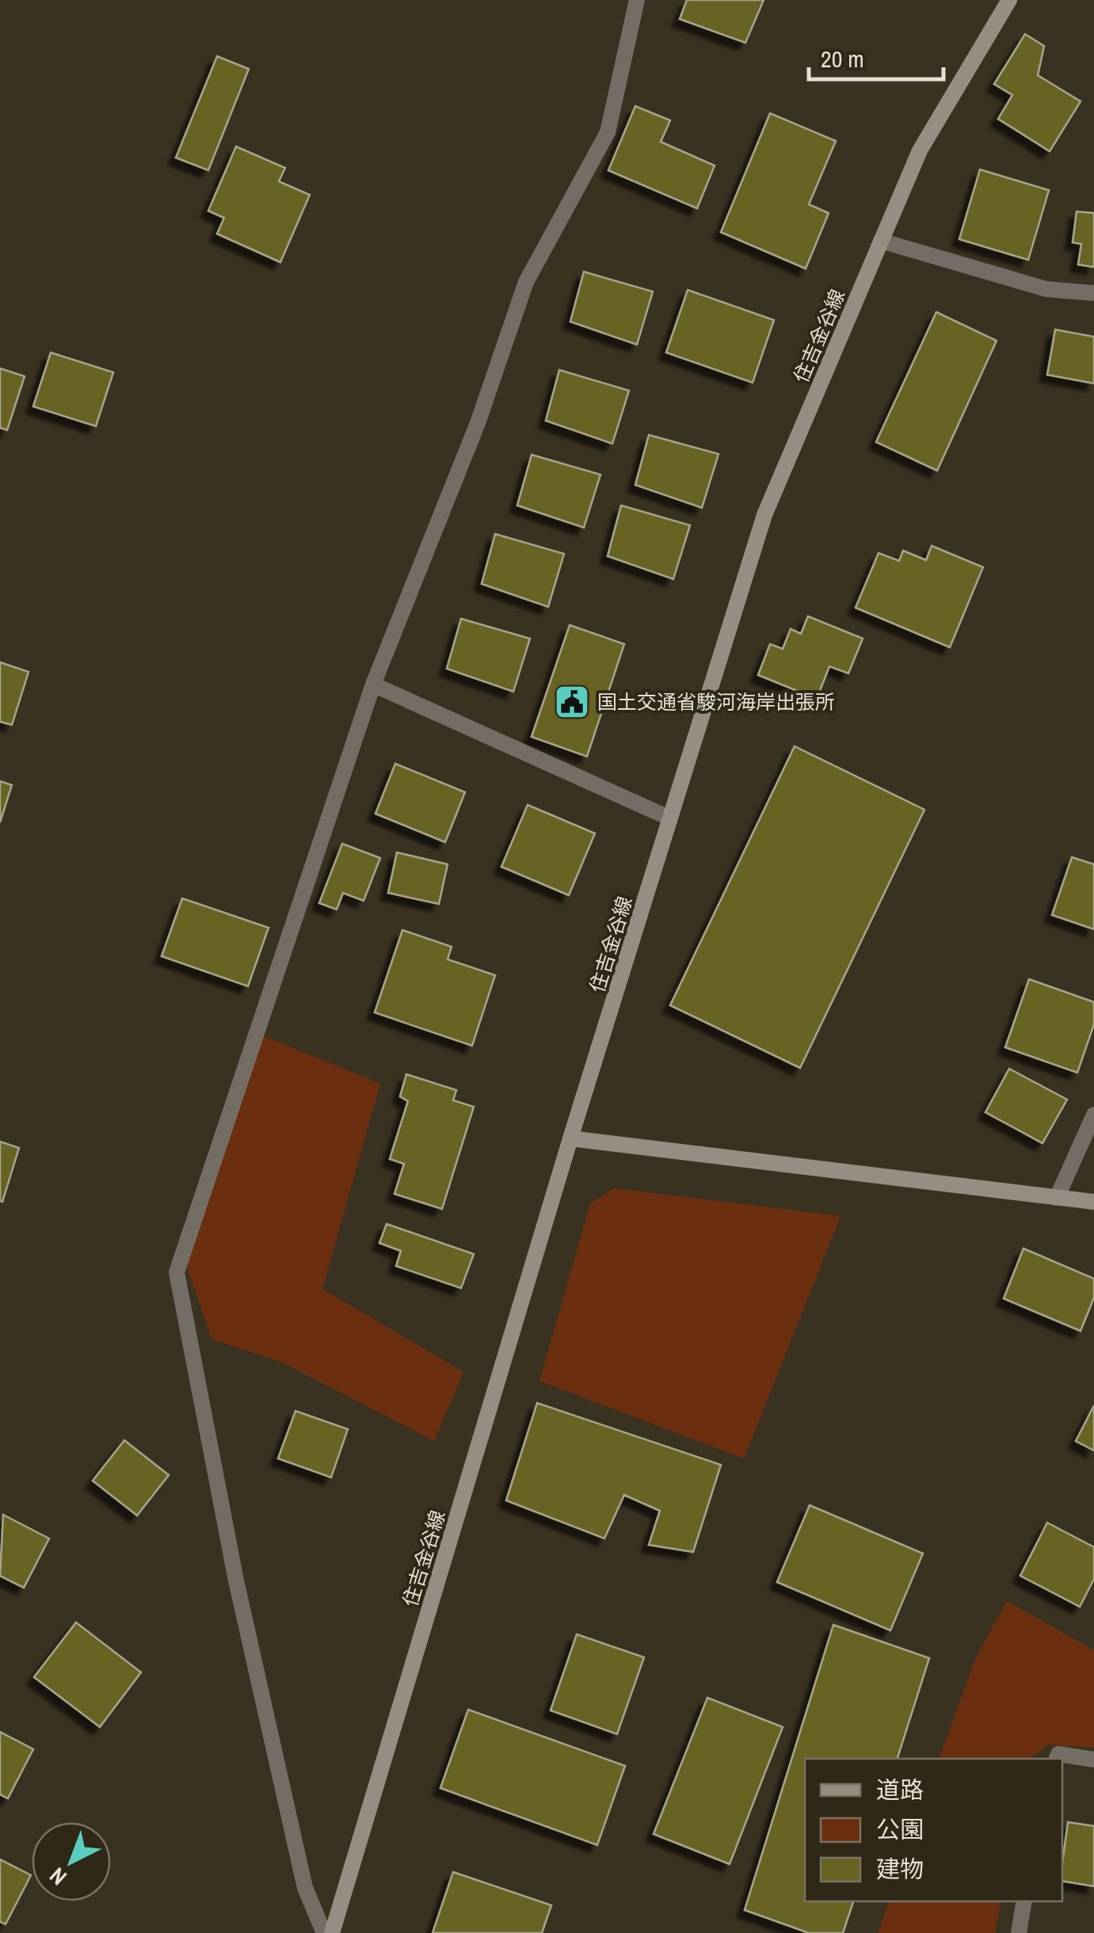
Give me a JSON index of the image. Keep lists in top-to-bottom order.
{
  "streets": {
    "main road": ["住吉金谷線"]
  },
  "places": {
    "public building": ["国土交通省駿河海岸出張所"]
  },
  "legend": ["道路", "公園", "建物"],
  "scale_bar": "20 m",
  "north": "bottom left"
}
